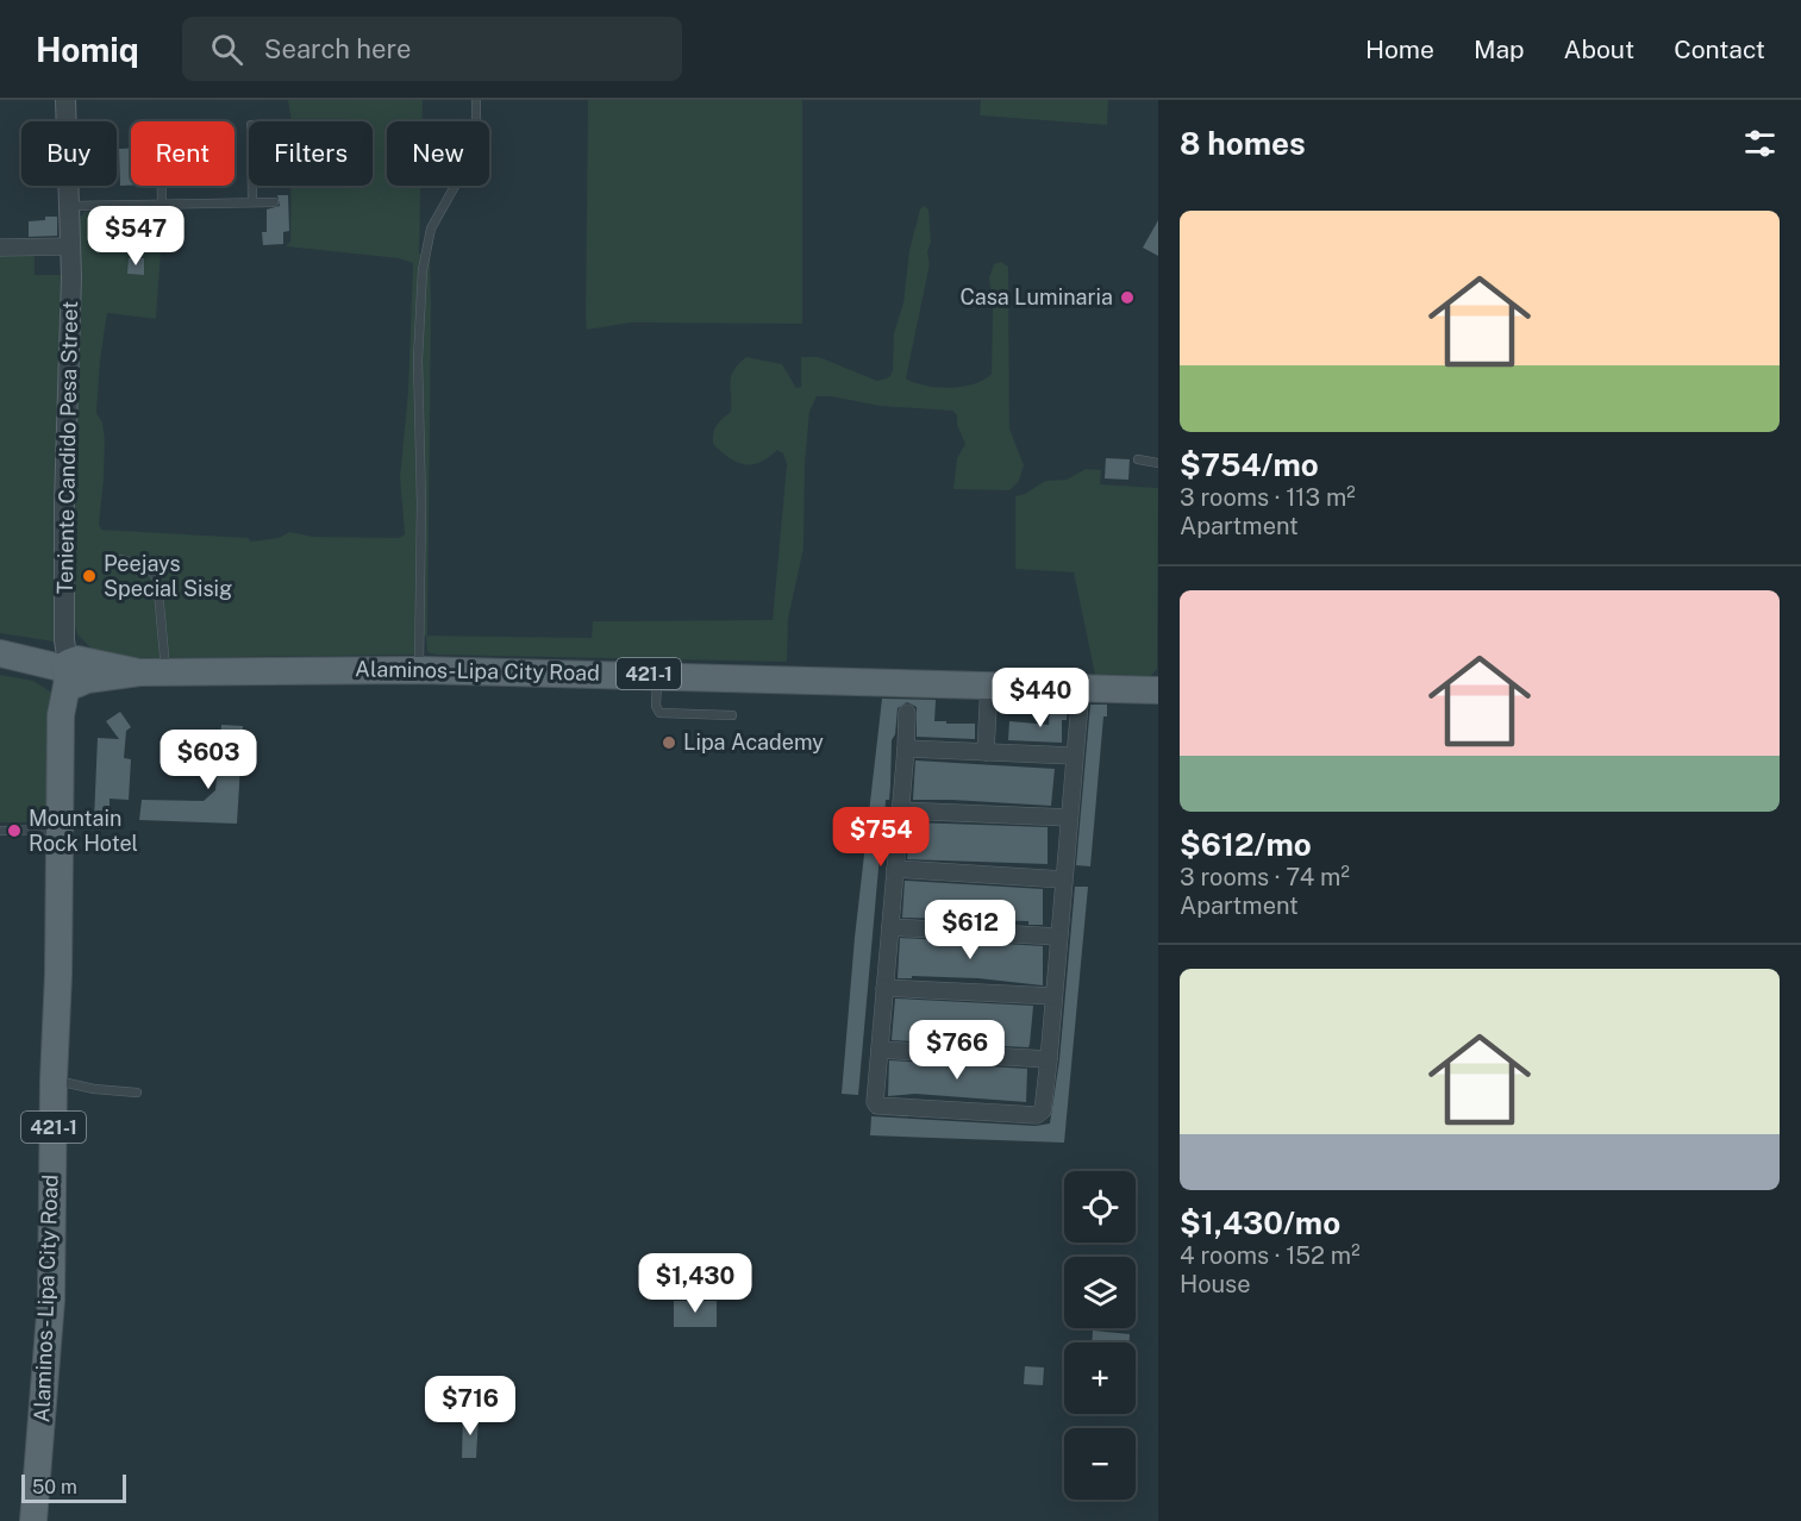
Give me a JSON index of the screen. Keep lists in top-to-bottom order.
{
  "streets": {
    "main road": ["Alaminos-Lipa City Road", "421-1", "Alaminos - Lipa City Road"],
    "street": ["Teniente Candido Pesa Street"]
  },
  "crossings": [
    ["Teniente Candido Pesa Street", "Alaminos-Lipa City Road"],
    ["Teniente Candido Pesa Street", "Alaminos - Lipa City Road"],
    ["Alaminos-Lipa City Road", "Alaminos - Lipa City Road"]
  ],
  "places": [
    "Casa Luminaria",
    "Peejays Special Sisig",
    "Lipa Academy",
    "Mountain Rock Hotel"
  ],
  "scale_bar": "50 m",
  "page": {
    "header": "Homiq",
    "search": "Search here",
    "nav": [
      "Home",
      "Map",
      "About",
      "Contact"
    ],
    "heading": "8 homes",
    "chip": [
      "Buy",
      "Rent",
      "Filters",
      "New"
    ],
    "list": [
      {
        "name": "$754/mo",
        "note": "3 rooms · 113 m² · Apartment"
      },
      {
        "name": "$612/mo",
        "note": "3 rooms · 74 m² · Apartment"
      },
      {
        "name": "$1,430/mo",
        "note": "4 rooms · 152 m² · House"
      }
    ],
    "price": [
      "$547",
      "$440",
      "$603",
      "$754",
      "$612",
      "$766",
      "$1,430",
      "$716"
    ],
    "map_buttons": ["+", "−"],
    "scale": "50 m"
  }
}
